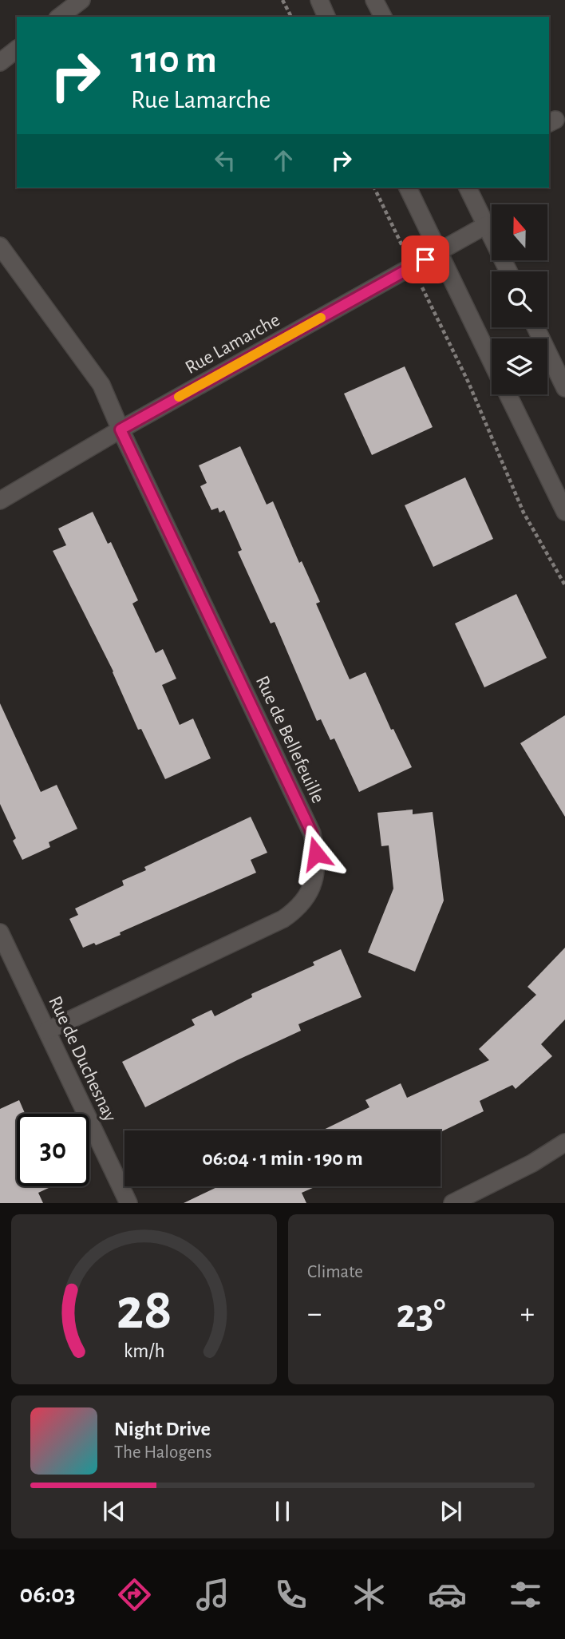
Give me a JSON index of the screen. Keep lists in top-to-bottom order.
{
  "streets": {
    "street": ["Rue Lamarche", "Rue de Bellefeuille", "Rue de Duchesnay"]
  },
  "crossings": [
    ["Rue Lamarche", "Rue de Bellefeuille"],
    ["Rue de Bellefeuille", "Rue de Duchesnay"]
  ],
  "north": "top",
  "page": {
    "turn": ["110 m", "Rue Lamarche"],
    "limit": "30",
    "trip": "06:04 · 1 min · 190 m",
    "tile": "Climate",
    "heat": ["−", "23°", "+"],
    "song": ["Night Drive", "The Halogens"],
    "tabs": "06:03",
    "gauge": ["28", "km/h"]
  }
}
